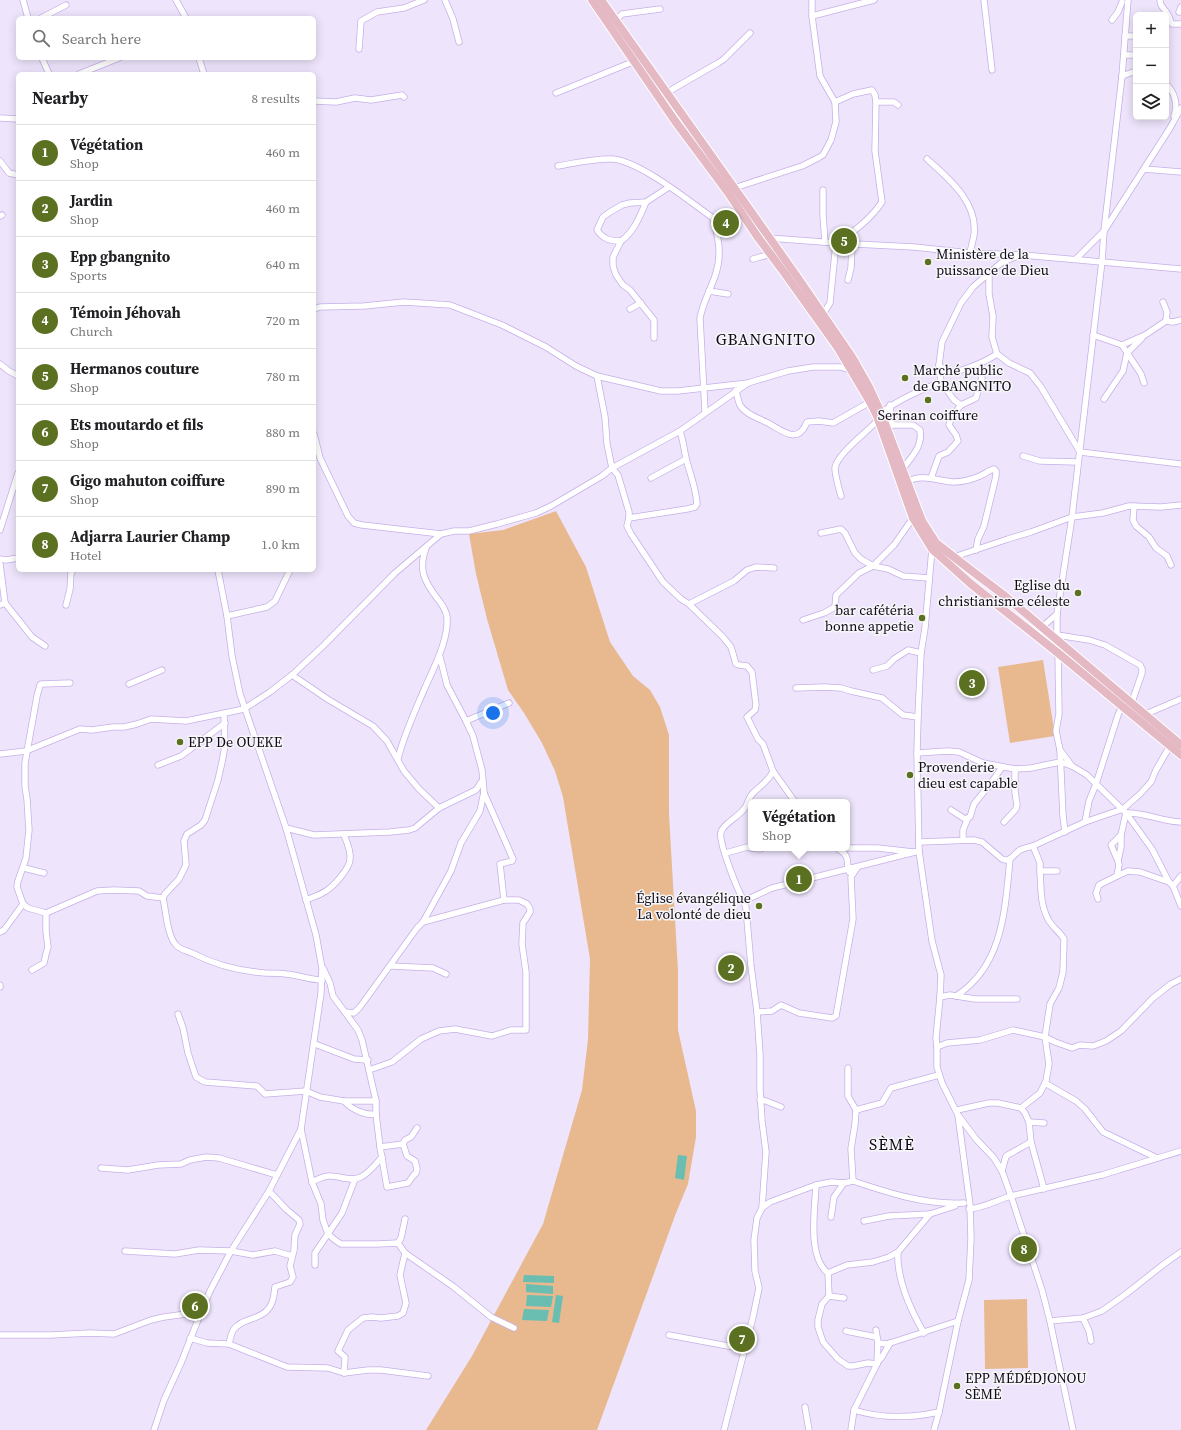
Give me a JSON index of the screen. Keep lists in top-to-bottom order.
{
  "districts": ["GBANGNITO", "SÈMÈ"],
  "places": [
    "Ministère de la puissance de Dieu",
    "Marché public de GBANGNITO",
    "Serinan coiffure",
    "Eglise du christianisme céleste",
    "bar cafétéria bonne appetie",
    "EPP De OUEKE",
    "Provenderie dieu est capable",
    "Église évangélique La volonté de dieu",
    "EPP MÉDÉDJONOU SÈMÉ"
  ],
  "page": {
    "map_buttons": ["+", "−"],
    "search": "Search here",
    "heading": ["Nearby", "8 results"],
    "list": [
      {
        "mark": "1",
        "name": "Végétation",
        "note": "Shop",
        "value": "460 m"
      },
      {
        "mark": "2",
        "name": "Jardin",
        "note": "Shop",
        "value": "460 m"
      },
      {
        "mark": "3",
        "name": "Epp gbangnito",
        "note": "Sports",
        "value": "640 m"
      },
      {
        "mark": "4",
        "name": "Témoin Jéhovah",
        "note": "Church",
        "value": "720 m"
      },
      {
        "mark": "5",
        "name": "Hermanos couture",
        "note": "Shop",
        "value": "780 m"
      },
      {
        "mark": "6",
        "name": "Ets moutardo et fils",
        "note": "Shop",
        "value": "880 m"
      },
      {
        "mark": "7",
        "name": "Gigo mahuton coiffure",
        "note": "Shop",
        "value": "890 m"
      },
      {
        "mark": "8",
        "name": "Adjarra Laurier Champ",
        "note": "Hotel",
        "value": "1.0 km"
      }
    ],
    "pins": [
      "4",
      "5",
      "3",
      "1",
      "2",
      "8",
      "6",
      "7"
    ],
    "popup": ["Végétation", "Shop"]
  }
}
